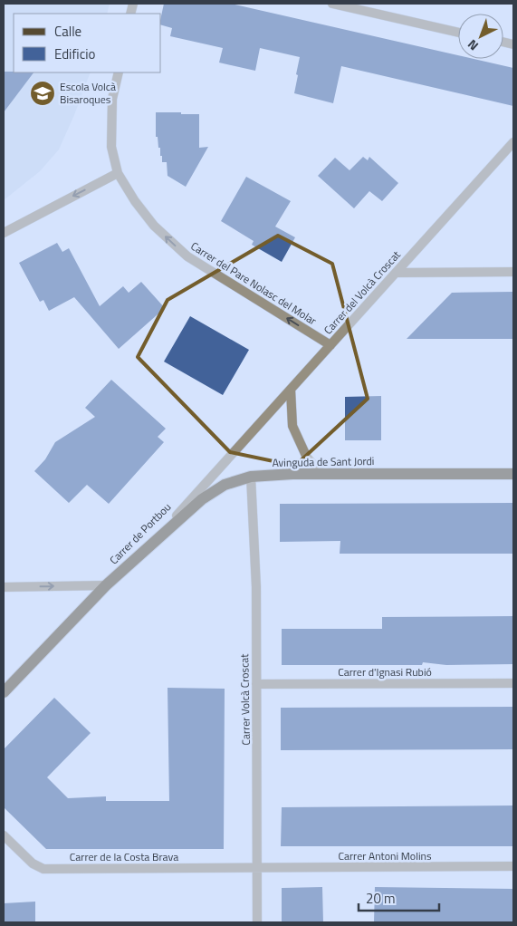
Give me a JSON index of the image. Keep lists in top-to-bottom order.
{
  "streets": {
    "main road": ["Avinguda de Sant Jordi", "Carrer de Portbou"],
    "street": [
      "Carrer del Pare Nolasc del Molar",
      "Carrer del Volcà Croscat",
      "Carrer d'Ignasi Rubió",
      "Carrer Volcà Croscat",
      "Carrer Antoni Molins",
      "Carrer de la Costa Brava"
    ]
  },
  "crossings": [
    ["Carrer del Pare Nolasc del Molar", "Carrer del Volcà Croscat"],
    ["Carrer del Volcà Croscat", "Carrer de Portbou"],
    ["Avinguda de Sant Jordi", "Carrer de Portbou"],
    ["Avinguda de Sant Jordi", "Carrer Volcà Croscat"],
    ["Carrer d'Ignasi Rubió", "Carrer Volcà Croscat"],
    ["Carrer Volcà Croscat", "Carrer Antoni Molins"],
    ["Carrer Volcà Croscat", "Carrer de la Costa Brava"],
    ["Carrer Antoni Molins", "Carrer de la Costa Brava"]
  ],
  "one_way": ["Carrer del Pare Nolasc del Molar"],
  "places": {
    "school or university": ["Escola Volcà Bisaroques"]
  },
  "legend": ["Calle", "Edificio"],
  "scale_bar": "20 m",
  "north": "bottom left"
}
